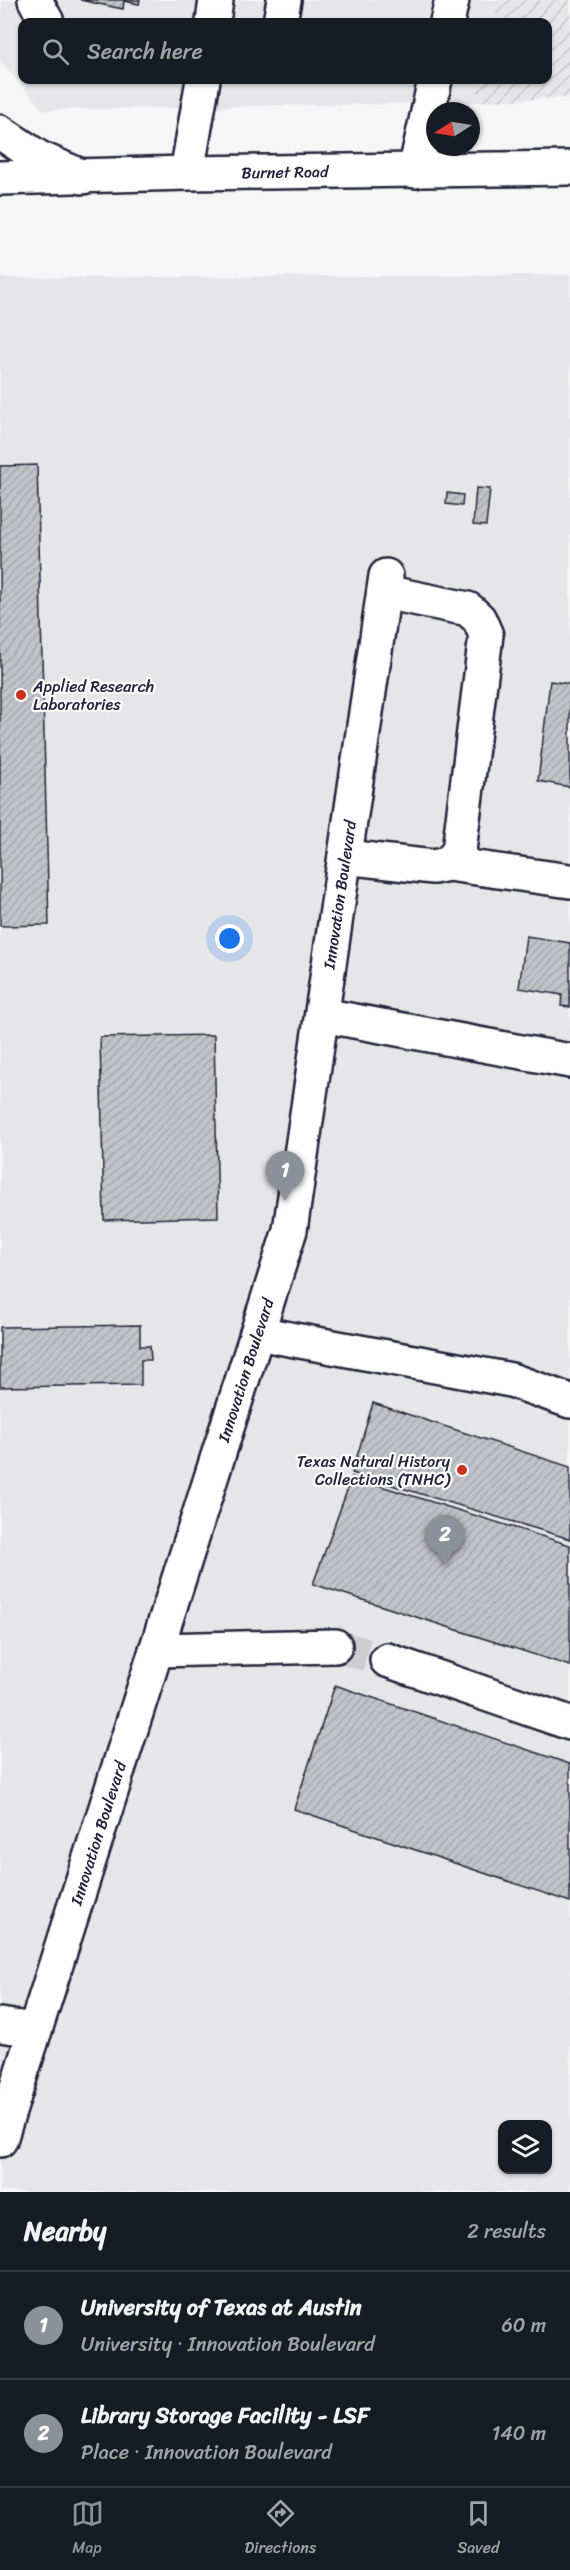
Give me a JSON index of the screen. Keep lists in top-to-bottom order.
{
  "streets": {
    "street": ["Burnet Road", "Innovation Boulevard"]
  },
  "places": ["Applied Research Laboratories", "Texas Natural History Collections (TNHC)"],
  "north": "left",
  "page": {
    "search": "Search here",
    "pins": ["1", "2"],
    "heading": ["Nearby", "2 results"],
    "list": [
      {
        "mark": "1",
        "name": "University of Texas at Austin",
        "note": "University · Innovation Boulevard",
        "value": "60 m"
      },
      {
        "mark": "2",
        "name": "Library Storage Facility - LSF",
        "note": "Place · Innovation Boulevard",
        "value": "140 m"
      }
    ],
    "nav": ["Map", "Directions", "Saved"]
  }
}
